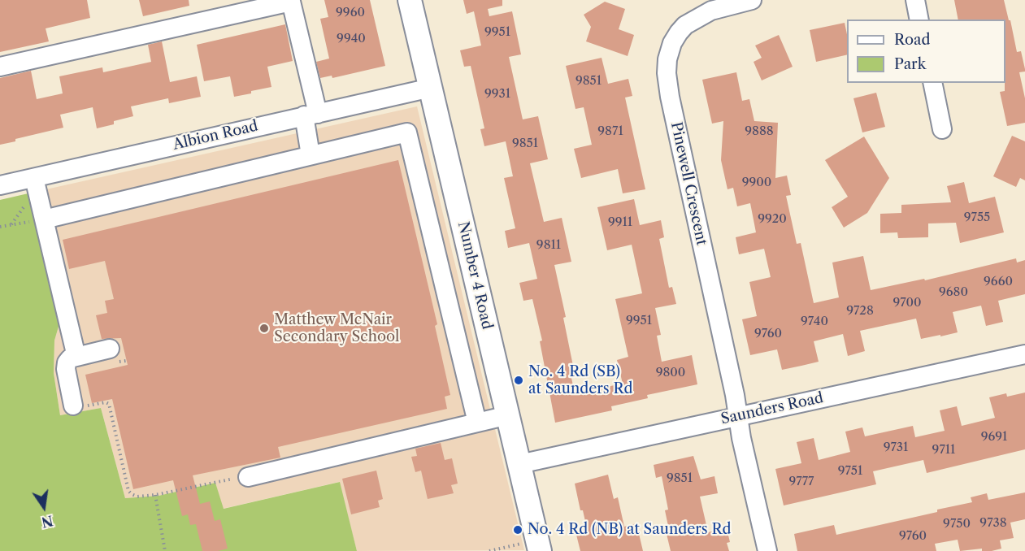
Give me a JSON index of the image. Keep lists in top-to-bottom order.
{
  "streets": {
    "main road": ["Number 4 Road"],
    "street": ["Albion Road", "Pinewell Crescent", "Saunders Road"]
  },
  "crossings": [
    ["Albion Road", "Number 4 Road"],
    ["Pinewell Crescent", "Saunders Road"],
    ["Number 4 Road", "Saunders Road"]
  ],
  "places": ["Matthew McNair Secondary School", "No. 4 Rd (SB) at Saunders Rd", "No. 4 Rd (NB) at Saunders Rd"],
  "house_numbers": [
    "9960",
    "9951",
    "9940",
    "9851",
    "9931",
    "9871",
    "9888",
    "9851",
    "9900",
    "9755",
    "9920",
    "9911",
    "9811",
    "9660",
    "9680",
    "9700",
    "9728",
    "9951",
    "9740",
    "9760",
    "9800",
    "9691",
    "9731",
    "9711",
    "9751",
    "9851",
    "9777",
    "9738",
    "9750",
    "9760"
  ],
  "legend": ["Road", "Park"],
  "north": "bottom"
}
